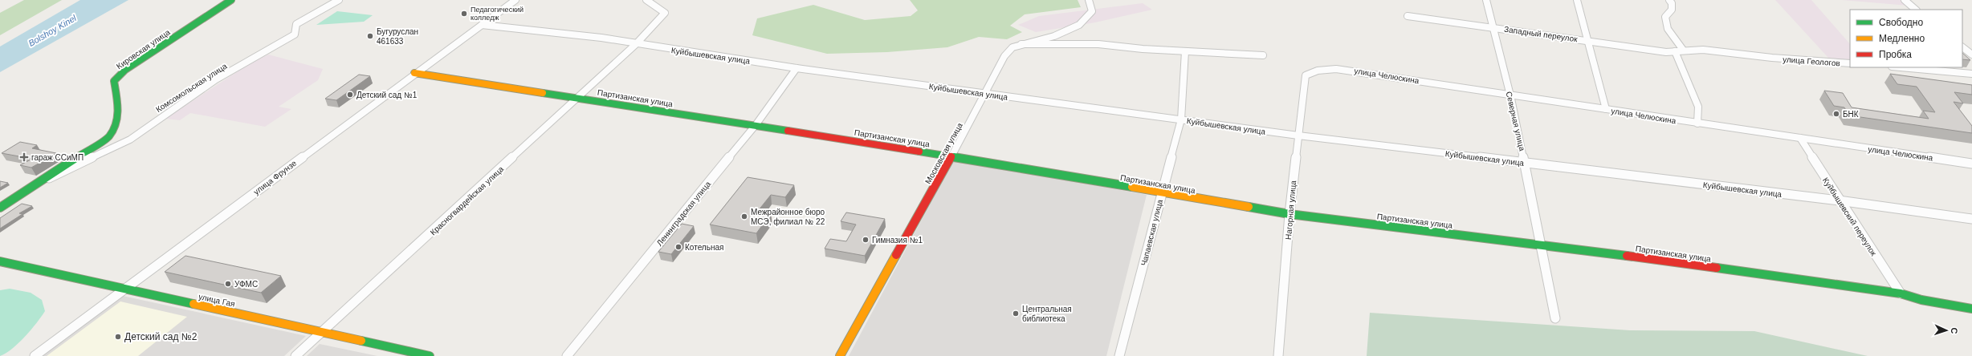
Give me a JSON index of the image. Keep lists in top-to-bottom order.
{
  "streets": {
    "street": [
      "Западный переулок",
      "Кировская улица",
      "Куйбышевская улица",
      "улица Геологов",
      "улица Челюскина",
      "Комсомольская улица",
      "Партизанская улица",
      "Северная улица",
      "Московская улица",
      "улица Фрунзе",
      "Красногвардейская улица",
      "Нагорная улица",
      "Ленинградская улица",
      "Куйбышевский переулок",
      "Чапаевская улица",
      "улица Гая"
    ]
  },
  "crossings": [
    ["Западный переулок", "улица Геологов"],
    ["Западный переулок", "Северная улица"],
    ["Кировская улица", "Комсомольская улица"],
    ["Куйбышевская улица", "Северная улица"],
    ["Куйбышевская улица", "Московская улица"],
    ["Куйбышевская улица", "улица Фрунзе"],
    ["Куйбышевская улица", "Красногвардейская улица"],
    ["Куйбышевская улица", "Нагорная улица"],
    ["Куйбышевская улица", "Ленинградская улица"],
    ["Куйбышевская улица", "Куйбышевский переулок"],
    ["Куйбышевская улица", "Чапаевская улица"],
    ["улица Челюскина", "Северная улица"],
    ["улица Челюскина", "Нагорная улица"],
    ["улица Челюскина", "Куйбышевский переулок"],
    ["Партизанская улица", "Северная улица"],
    ["Партизанская улица", "Московская улица"],
    ["Партизанская улица", "улица Фрунзе"],
    ["Партизанская улица", "Красногвардейская улица"],
    ["Партизанская улица", "Нагорная улица"],
    ["Партизанская улица", "Ленинградская улица"],
    ["Партизанская улица", "Куйбышевский переулок"],
    ["Партизанская улица", "Чапаевская улица"],
    ["улица Фрунзе", "улица Гая"],
    ["Красногвардейская улица", "улица Гая"]
  ],
  "water": ["Bolshoy Kinel"],
  "places": {
    "other": [
      "Педагогический колледж",
      "Бугуруслан 461633",
      "Детский сад №1",
      "БНК",
      "Межрайонное бюро МСЭ, филиал № 22",
      "Гимназия №1",
      "Котельная",
      "УФМС",
      "Центральная библиотека",
      "Детский сад №2"
    ],
    "health": ["гараж ССиМП"]
  },
  "legend": ["Свободно", "Медленно", "Пробка"],
  "north": "right"
}
